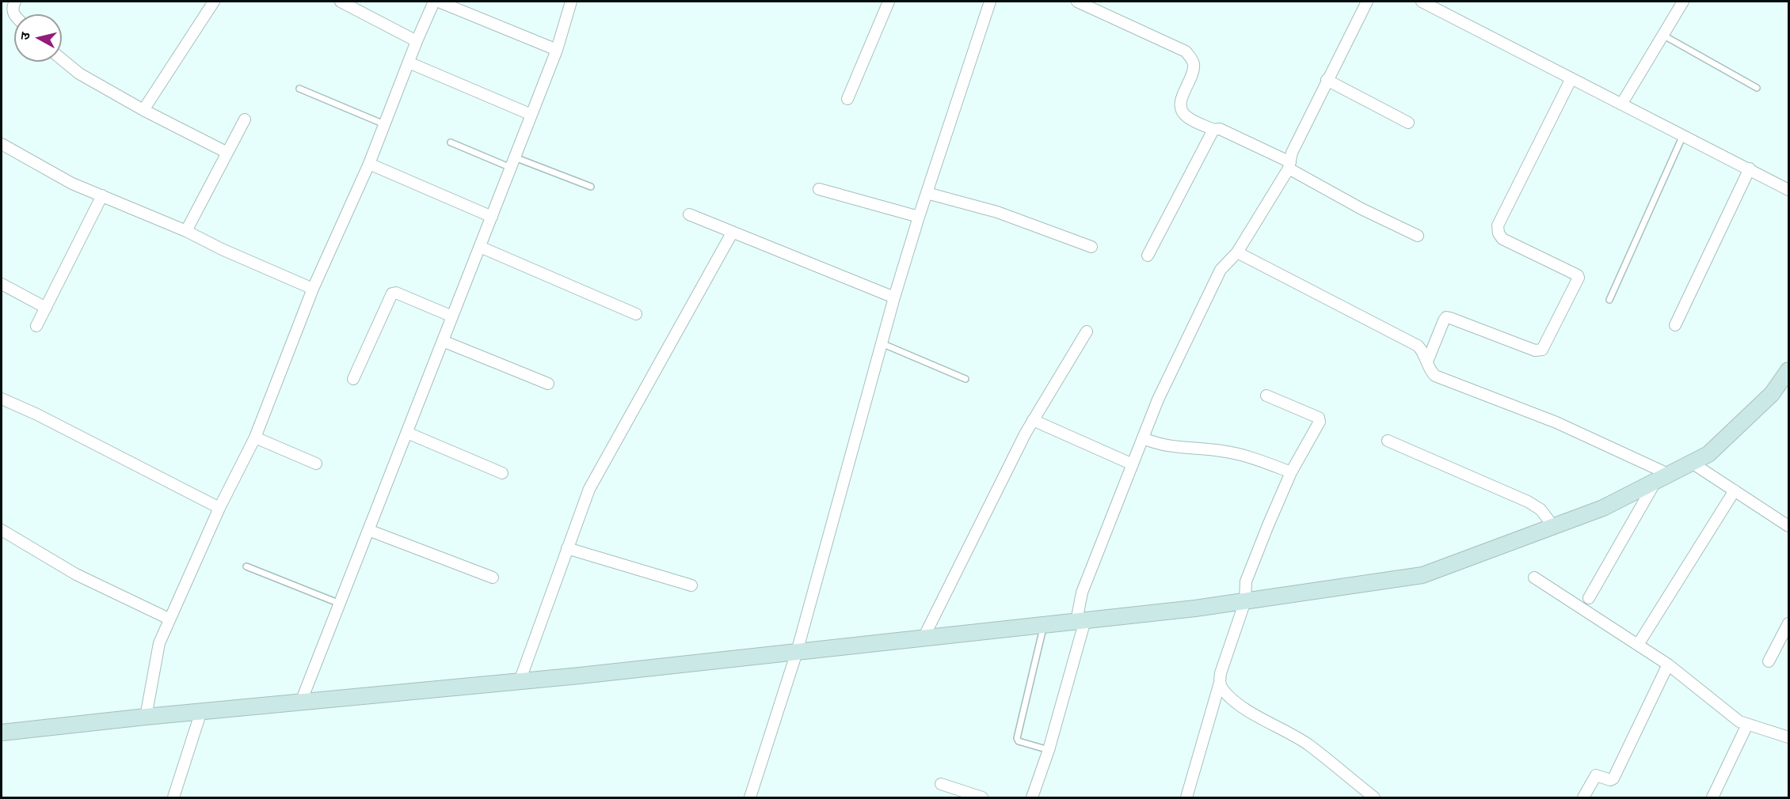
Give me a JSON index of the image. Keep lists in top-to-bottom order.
{
  "north": "left"
}
